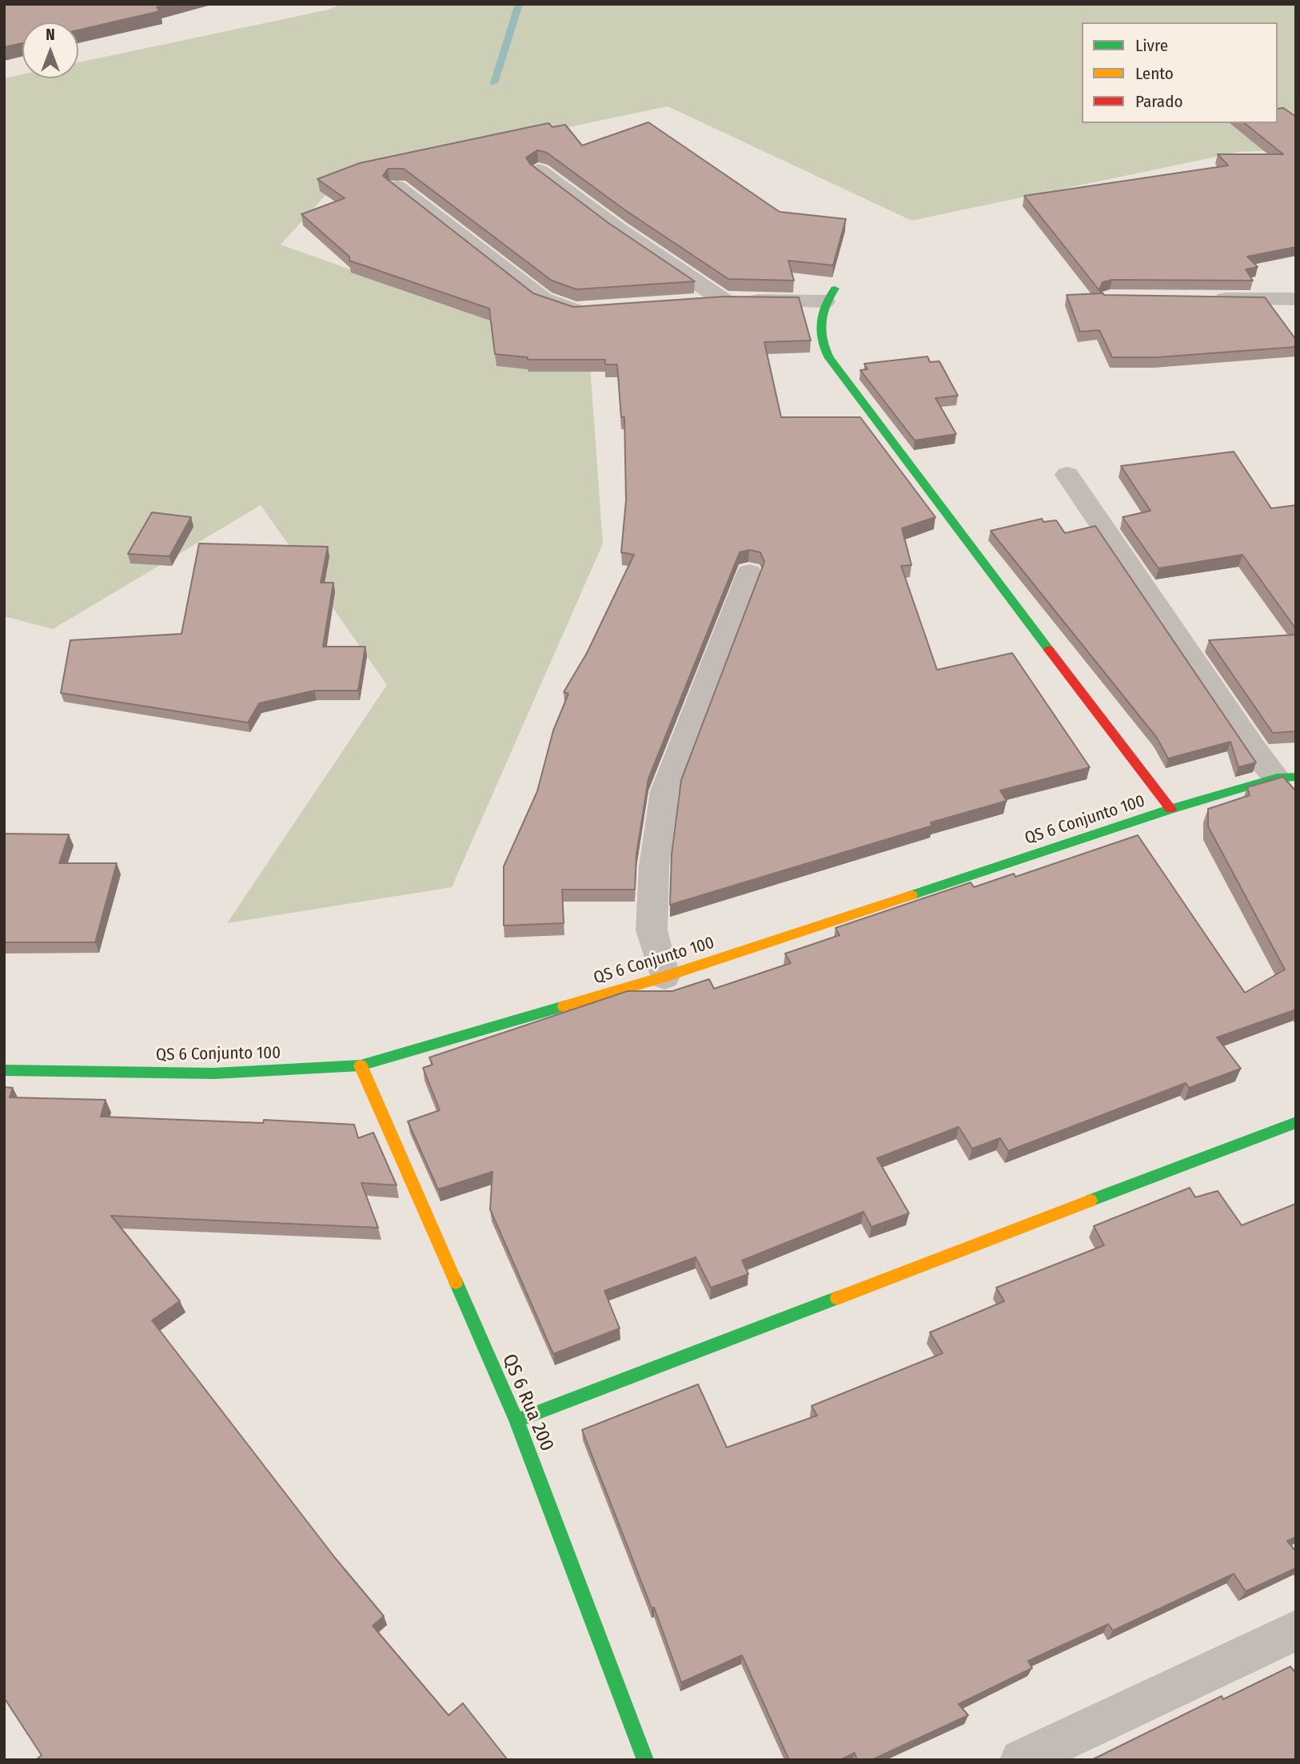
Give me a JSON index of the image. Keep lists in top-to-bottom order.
{
  "streets": {
    "street": ["QS 6 Conjunto 100", "QS 6 Rua 200"]
  },
  "crossings": [
    ["QS 6 Conjunto 100", "QS 6 Rua 200"]
  ],
  "legend": ["Livre", "Lento", "Parado"],
  "north": "top"
}
